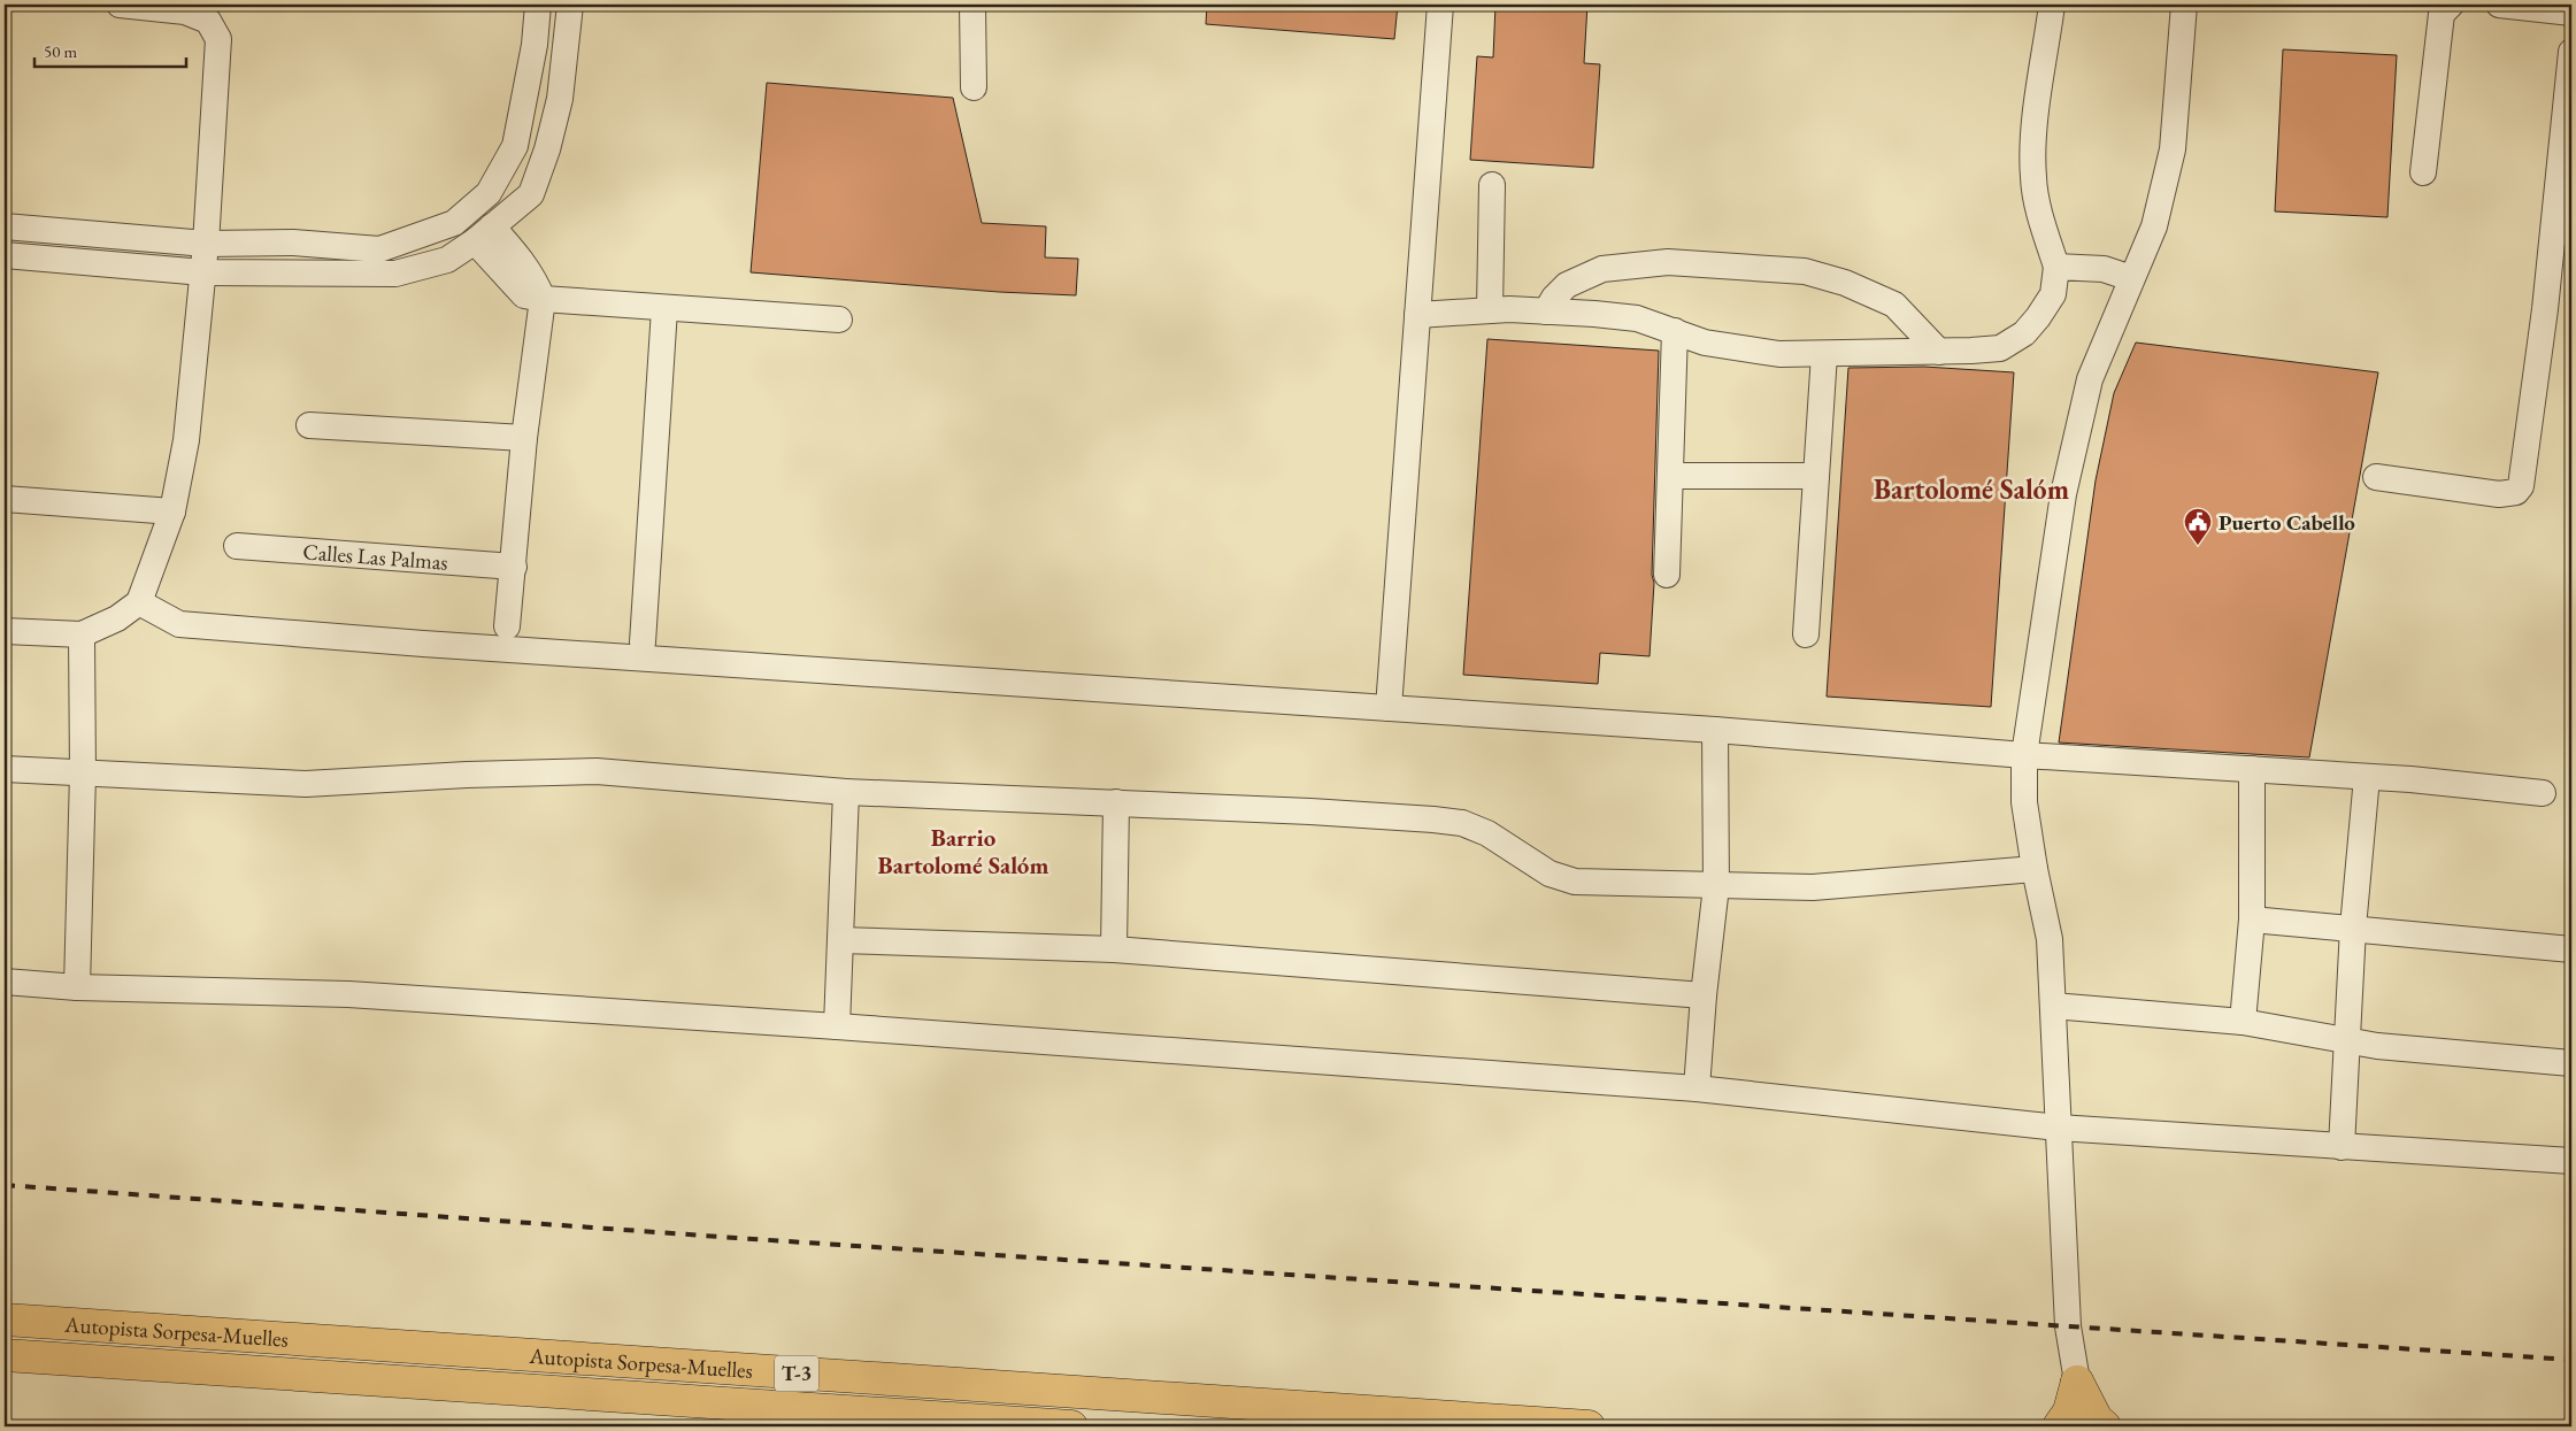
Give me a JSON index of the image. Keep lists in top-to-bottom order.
{
  "streets": {
    "main road": ["Autopista Sorpesa-Muelles", "T-3"],
    "street": ["Calles Las Palmas"]
  },
  "districts": ["Bartolomé Salóm", "Barrio Bartolomé Salóm"],
  "places": {
    "public building": ["Puerto Cabello"]
  },
  "scale_bar": "50 m"
}
